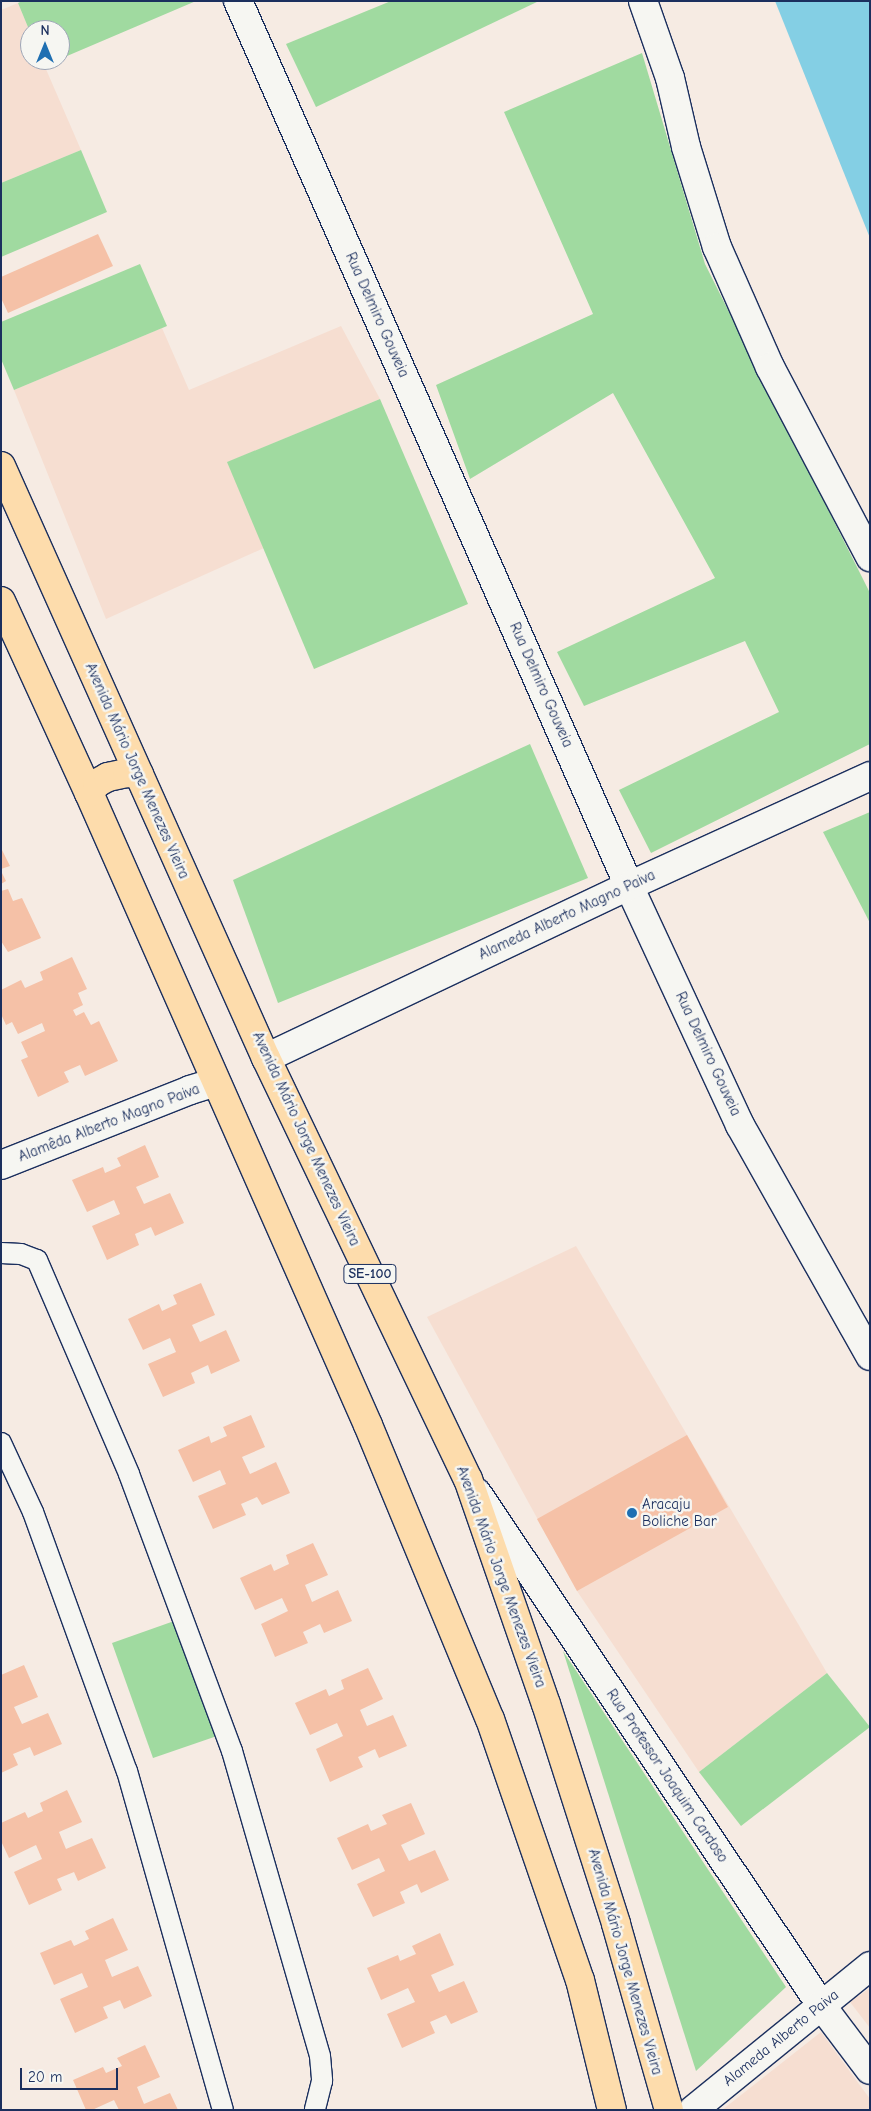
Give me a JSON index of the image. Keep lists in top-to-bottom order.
{
  "streets": {
    "main road": ["Avenida Mário Jorge Menezes Vieira", "SE-100"],
    "street": [
      "Rua Delmiro Gouveia",
      "Alameda Alberto Magno Paiva",
      "Alamêda Alberto Magno Paiva",
      "Rua Professor Joaquim Cardoso",
      "Alameda Alberto Paiva"
    ]
  },
  "crossings": [
    ["Rua Delmiro Gouveia", "Alameda Alberto Magno Paiva"],
    ["Avenida Mário Jorge Menezes Vieira", "Alameda Alberto Magno Paiva"],
    ["Avenida Mário Jorge Menezes Vieira", "Rua Professor Joaquim Cardoso"],
    ["Rua Professor Joaquim Cardoso", "Alameda Alberto Paiva"]
  ],
  "places": ["Aracaju Boliche Bar"],
  "scale_bar": "20 m",
  "north": "top"
}
